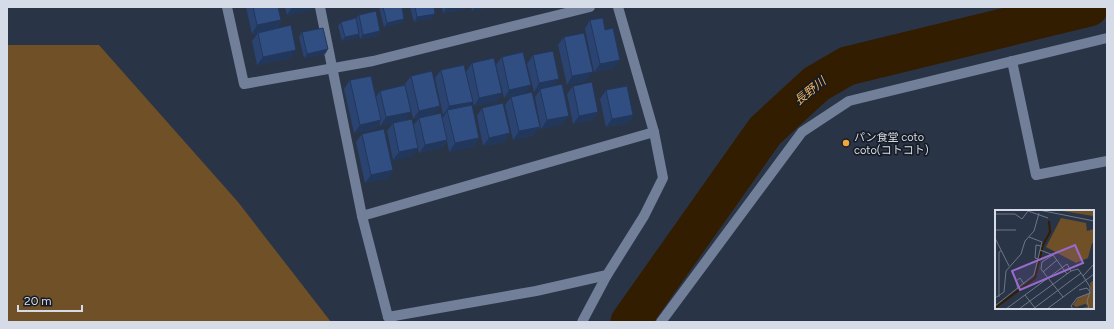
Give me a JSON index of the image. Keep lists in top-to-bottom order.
{
  "water": ["長野川"],
  "places": ["パン食堂 coto coto(コトコト)"],
  "scale_bar": "20 m"
}
